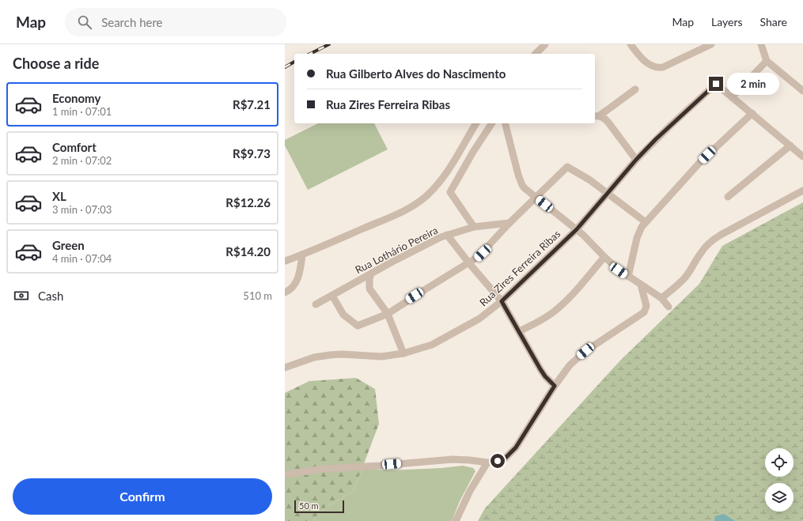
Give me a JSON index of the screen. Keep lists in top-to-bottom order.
{
  "streets": {
    "street": ["Rua Lothário Pereira", "Rua Zires Ferreira Ribas"]
  },
  "scale_bar": "50 m",
  "page": {
    "header": "Map",
    "search": "Search here",
    "nav": ["Map", "Layers", "Share"],
    "heading": "Choose a ride",
    "banner": ["Rua Gilberto Alves do Nascimento", "Rua Zires Ferreira Ribas"],
    "bubble": "2 min",
    "list": [
      {
        "name": "Economy",
        "note": "1 min · 07:01",
        "value": "R$7.21"
      },
      {
        "name": "Comfort",
        "note": "2 min · 07:02",
        "value": "R$9.73"
      },
      {
        "name": "XL",
        "note": "3 min · 07:03",
        "value": "R$12.26"
      },
      {
        "name": "Green",
        "note": "4 min · 07:04",
        "value": "R$14.20"
      }
    ],
    "pay": ["Cash", "510 m"],
    "buttons": "Confirm",
    "scale": "50 m"
  }
}
